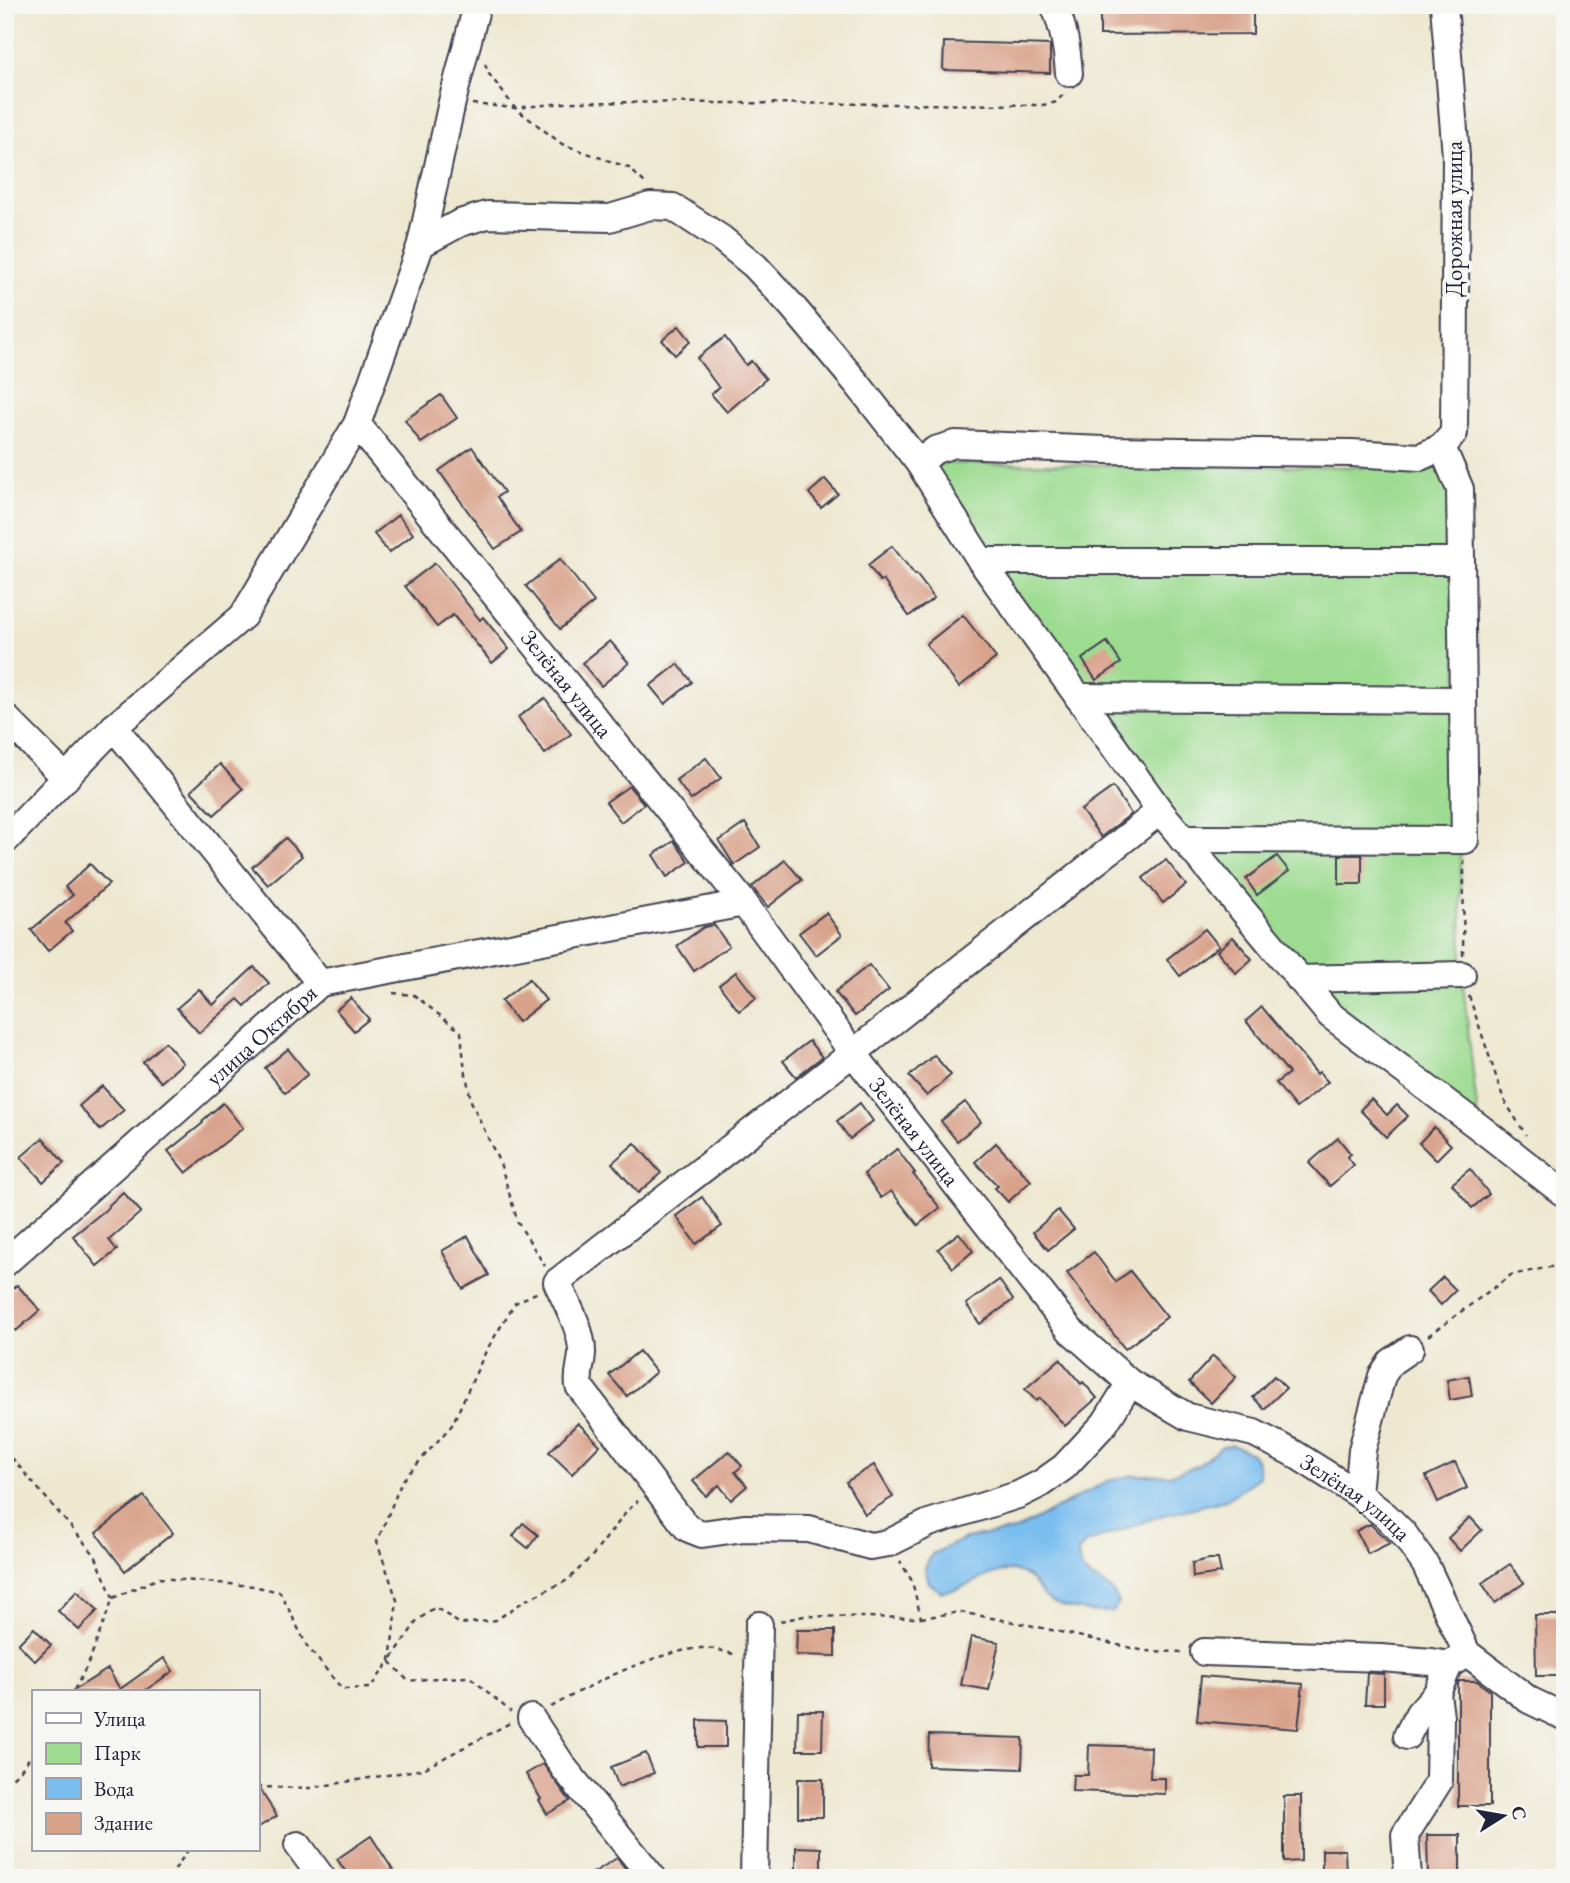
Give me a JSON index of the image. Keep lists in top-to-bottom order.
{
  "streets": {
    "street": ["Дорожная улица", "Зелёная улица", "улица Октября"]
  },
  "crossings": [
    ["Зелёная улица", "улица Октября"]
  ],
  "legend": [
    "Улица",
    "Парк",
    "Вода",
    "Здание"
  ],
  "north": "right"
}
